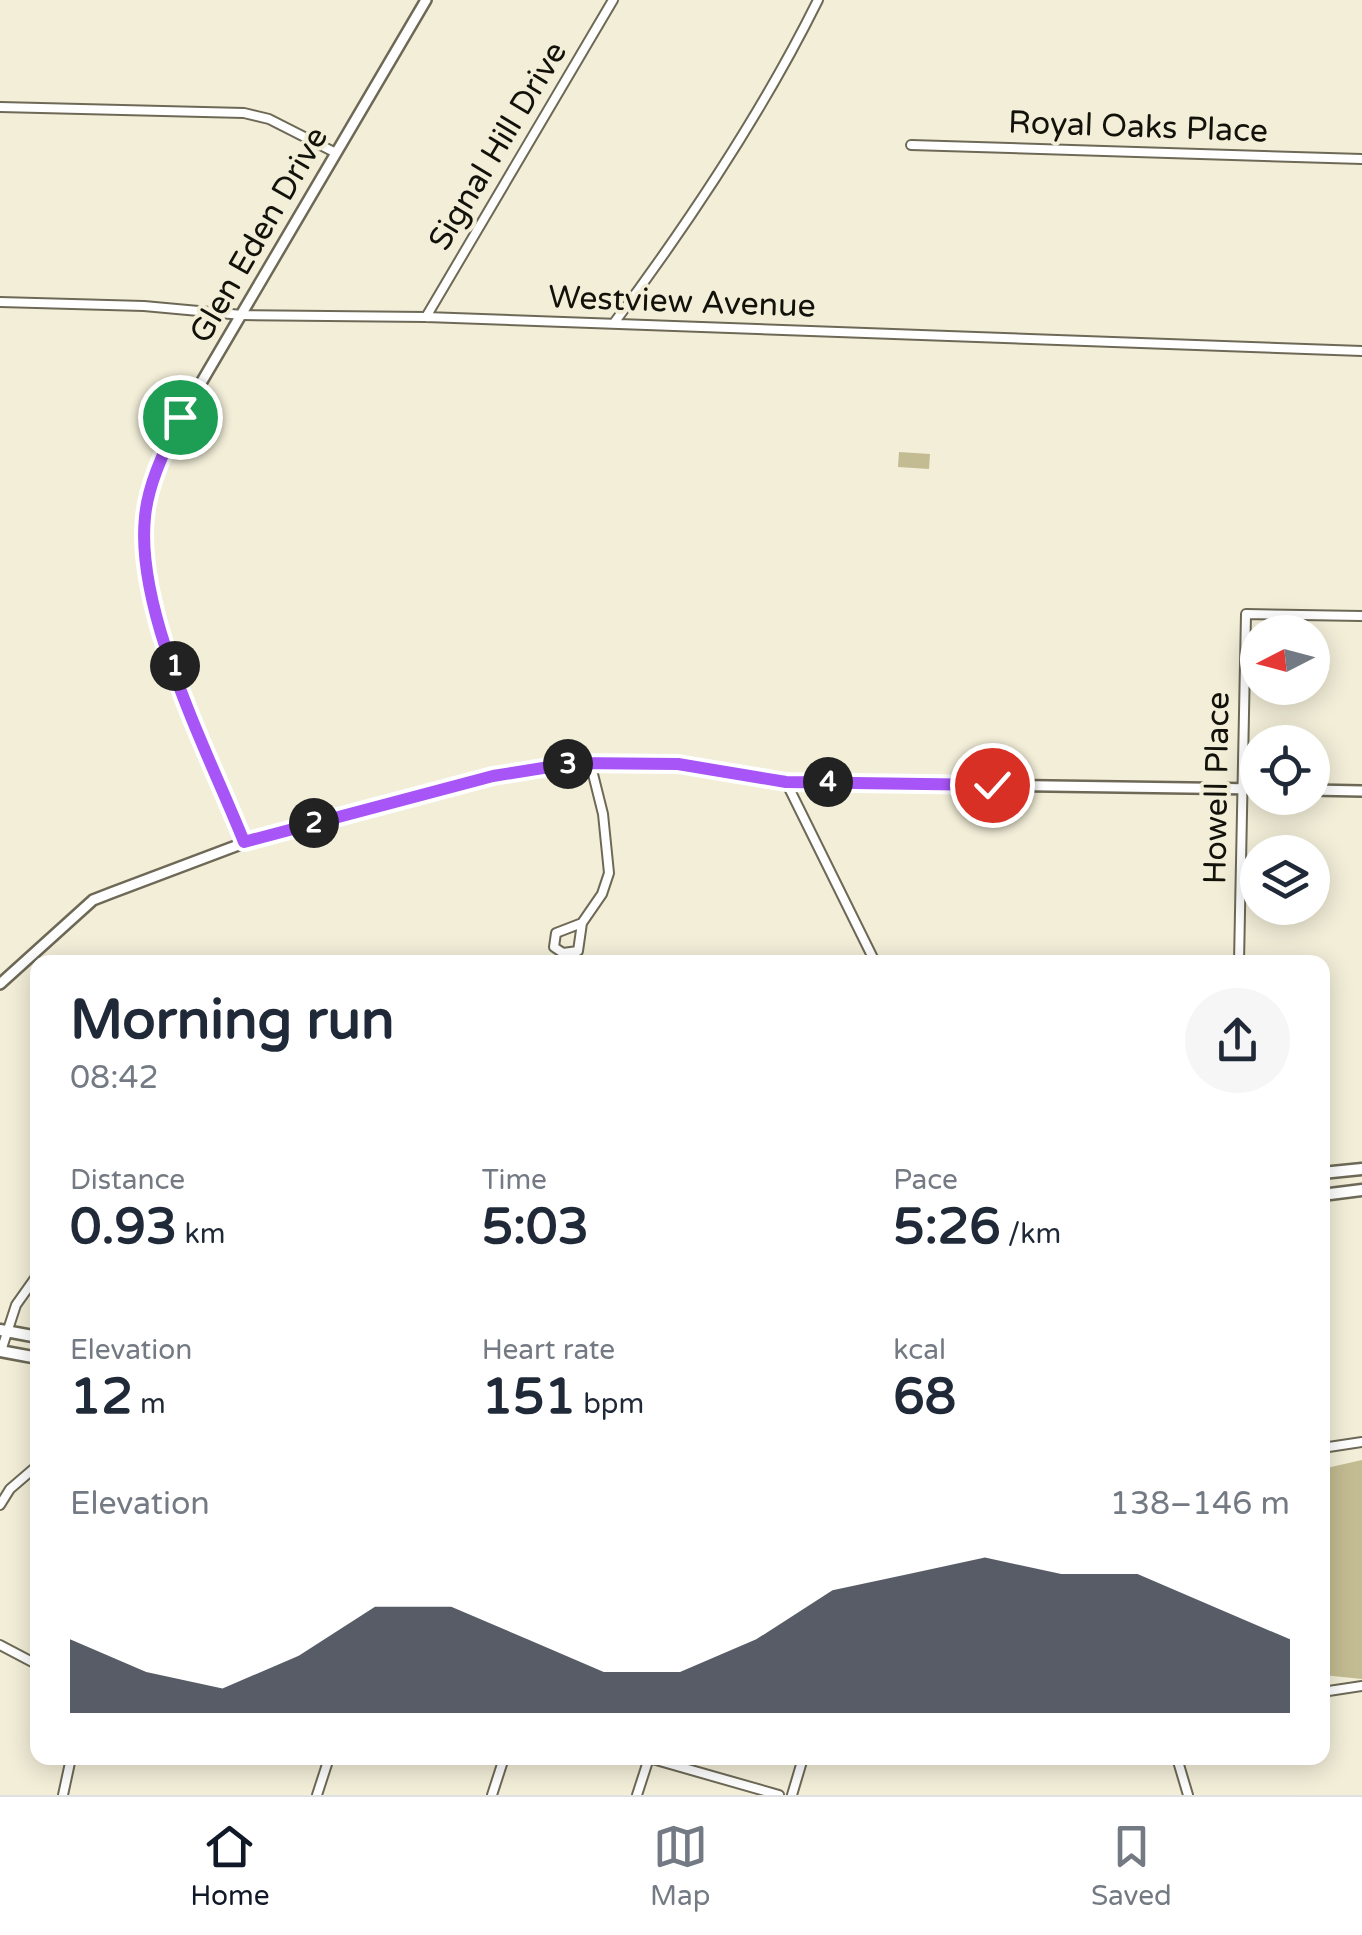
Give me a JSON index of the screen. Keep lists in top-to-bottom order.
{
  "streets": {
    "street": [
      "Royal Oaks Place",
      "Signal Hill Drive",
      "Glen Eden Drive",
      "Westview Avenue",
      "Howell Place"
    ]
  },
  "crossings": [
    ["Signal Hill Drive", "Westview Avenue"],
    ["Glen Eden Drive", "Westview Avenue"]
  ],
  "north": "left",
  "page": {
    "pins": [
      "1",
      "3",
      "4",
      "2"
    ],
    "heading": ["Morning run", "08:42"],
    "stats": [
      ["Distance", "0.93 km"],
      ["Time", "5:03"],
      ["Pace", "5:26 /km"],
      ["Elevation", "12 m"],
      ["Heart rate", "151 bpm"],
      ["kcal", "68"]
    ],
    "chart": ["Elevation", "138–146 m"],
    "tabs": ["Home", "Map", "Saved"]
  }
}
